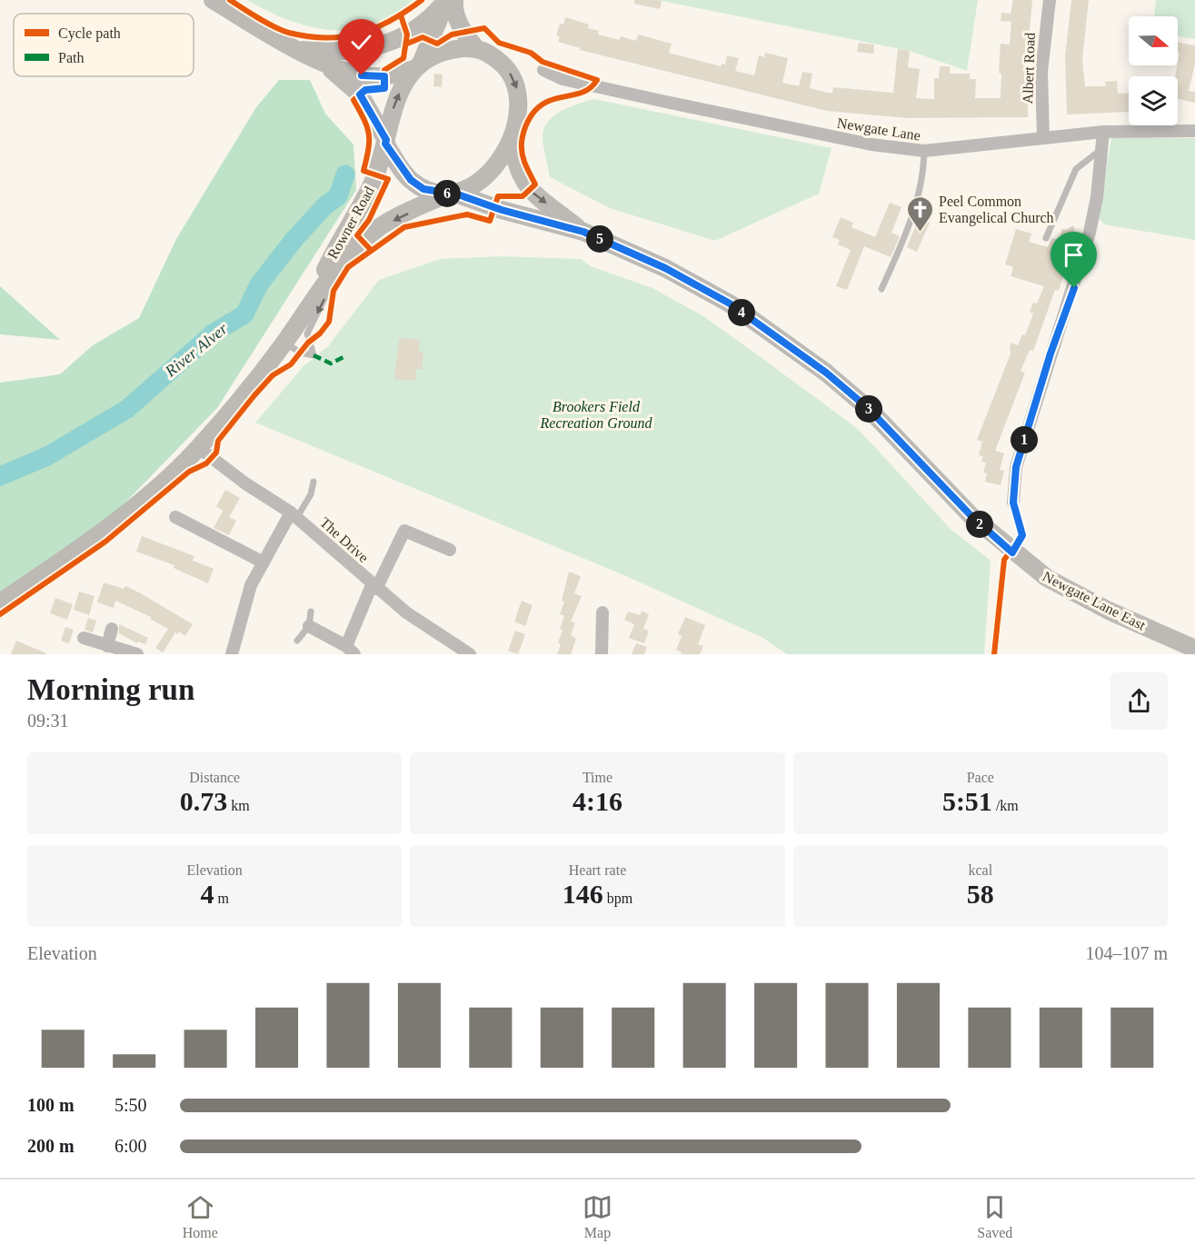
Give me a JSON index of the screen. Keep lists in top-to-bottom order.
{
  "streets": {
    "main road": ["Rowner Road", "Newgate Lane East"],
    "street": ["Albert Road", "Newgate Lane", "The Drive"]
  },
  "crossings": [
    ["Albert Road", "Newgate Lane"],
    ["Rowner Road", "The Drive"],
    ["Rowner Road", "Newgate Lane East"]
  ],
  "water": ["River Alver"],
  "parks": ["Brookers Field Recreation Ground"],
  "places": {
    "church": ["Peel Common Evangelical Church"]
  },
  "legend": ["Cycle path", "Path"],
  "north": "right",
  "page": {
    "pins": [
      "6",
      "5",
      "4",
      "3",
      "1",
      "2"
    ],
    "heading": ["Morning run", "09:31"],
    "stats": [
      ["Distance", "0.73 km"],
      ["Time", "4:16"],
      ["Pace", "5:51 /km"],
      ["Elevation", "4 m"],
      ["Heart rate", "146 bpm"],
      ["kcal", "58"]
    ],
    "chart": ["Elevation", "104–107 m"],
    "list": [
      {
        "name": "100 m",
        "note": "5:50"
      },
      {
        "name": "200 m",
        "note": "6:00"
      }
    ],
    "tabs": ["Home", "Map", "Saved"]
  }
}
